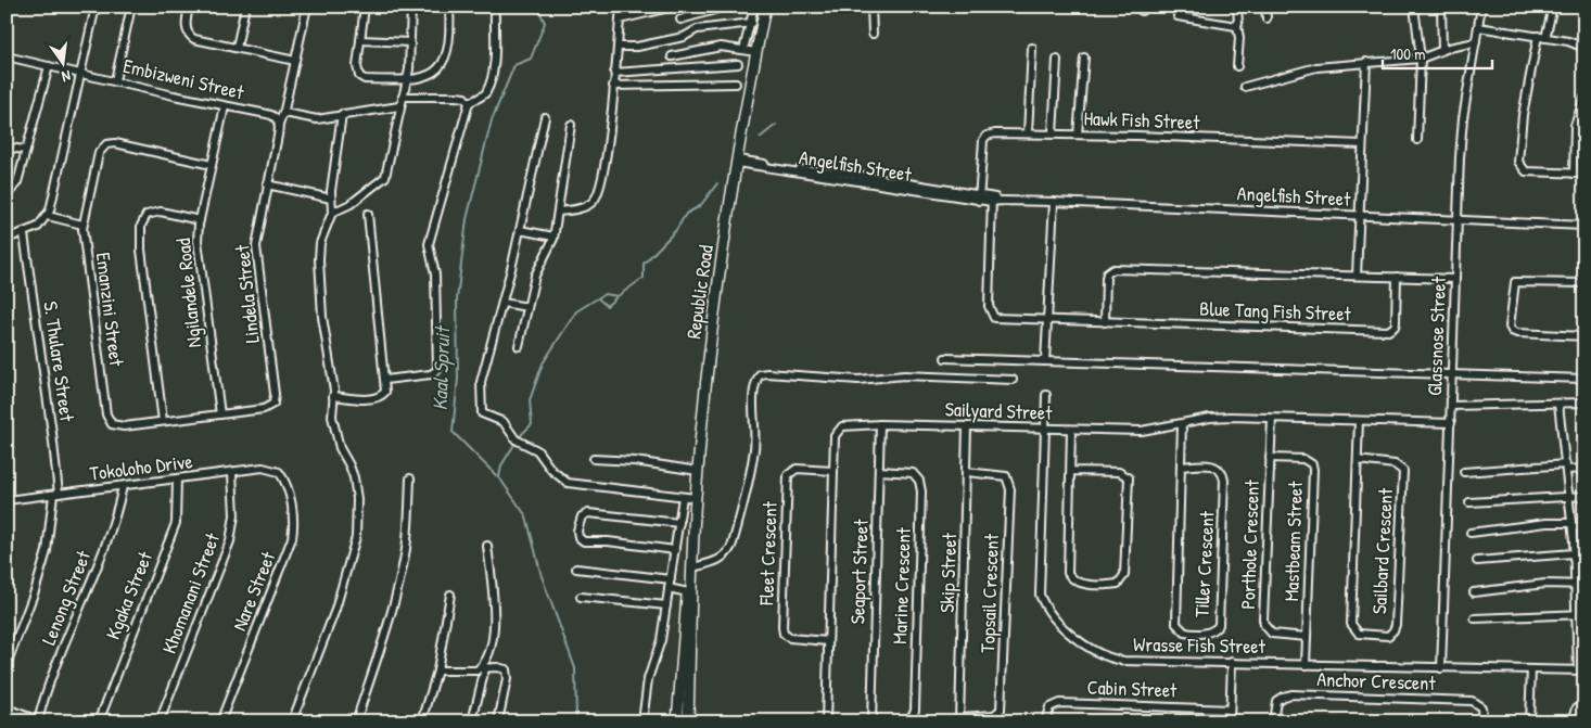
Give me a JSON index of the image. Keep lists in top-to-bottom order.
{
  "streets": {
    "street": [
      "Embizweni Street",
      "Hawk Fish Street",
      "Angelfish Street",
      "Republic Road",
      "Ngilandele Road",
      "Lindela Street",
      "Emanzini Street",
      "Blue Tang Fish Street",
      "Glassnose Street",
      "S. Thulare Street",
      "Sailyard Street",
      "Tokoloho Drive",
      "Mastbeam Street",
      "Porthole Crescent",
      "Sailbard Crescent",
      "Fleet Crescent",
      "Tiller Crescent",
      "Seaport Street",
      "Skip Street",
      "Marine Crescent",
      "Nare Street",
      "Khomanani Street",
      "Topsail Crescent",
      "Kgaka Street",
      "Lenong Street",
      "Wrasse Fish Street",
      "Anchor Crescent",
      "Cabin Street"
    ]
  },
  "crossings": [
    ["Embizweni Street", "Ngilandele Road"],
    ["Embizweni Street", "Lindela Street"],
    ["Hawk Fish Street", "Angelfish Street"],
    ["Hawk Fish Street", "Blue Tang Fish Street"],
    ["Angelfish Street", "Republic Road"],
    ["Angelfish Street", "Blue Tang Fish Street"],
    ["Angelfish Street", "Glassnose Street"],
    ["Ngilandele Road", "Emanzini Street"],
    ["Lindela Street", "Emanzini Street"],
    ["Blue Tang Fish Street", "Glassnose Street"],
    ["Glassnose Street", "Sailyard Street"],
    ["Glassnose Street", "Wrasse Fish Street"],
    ["S. Thulare Street", "Tokoloho Drive"],
    ["Sailyard Street", "Porthole Crescent"],
    ["Sailyard Street", "Sailbard Crescent"],
    ["Sailyard Street", "Fleet Crescent"],
    ["Sailyard Street", "Tiller Crescent"],
    ["Sailyard Street", "Seaport Street"],
    ["Sailyard Street", "Skip Street"],
    ["Sailyard Street", "Wrasse Fish Street"],
    ["Tokoloho Drive", "Nare Street"],
    ["Tokoloho Drive", "Khomanani Street"],
    ["Tokoloho Drive", "Kgaka Street"],
    ["Tokoloho Drive", "Lenong Street"],
    ["Mastbeam Street", "Porthole Crescent"],
    ["Mastbeam Street", "Wrasse Fish Street"],
    ["Seaport Street", "Marine Crescent"],
    ["Skip Street", "Topsail Crescent"]
  ],
  "water": ["Kaal Spruit"],
  "scale_bar": "100 m",
  "north": "bottom"
}
